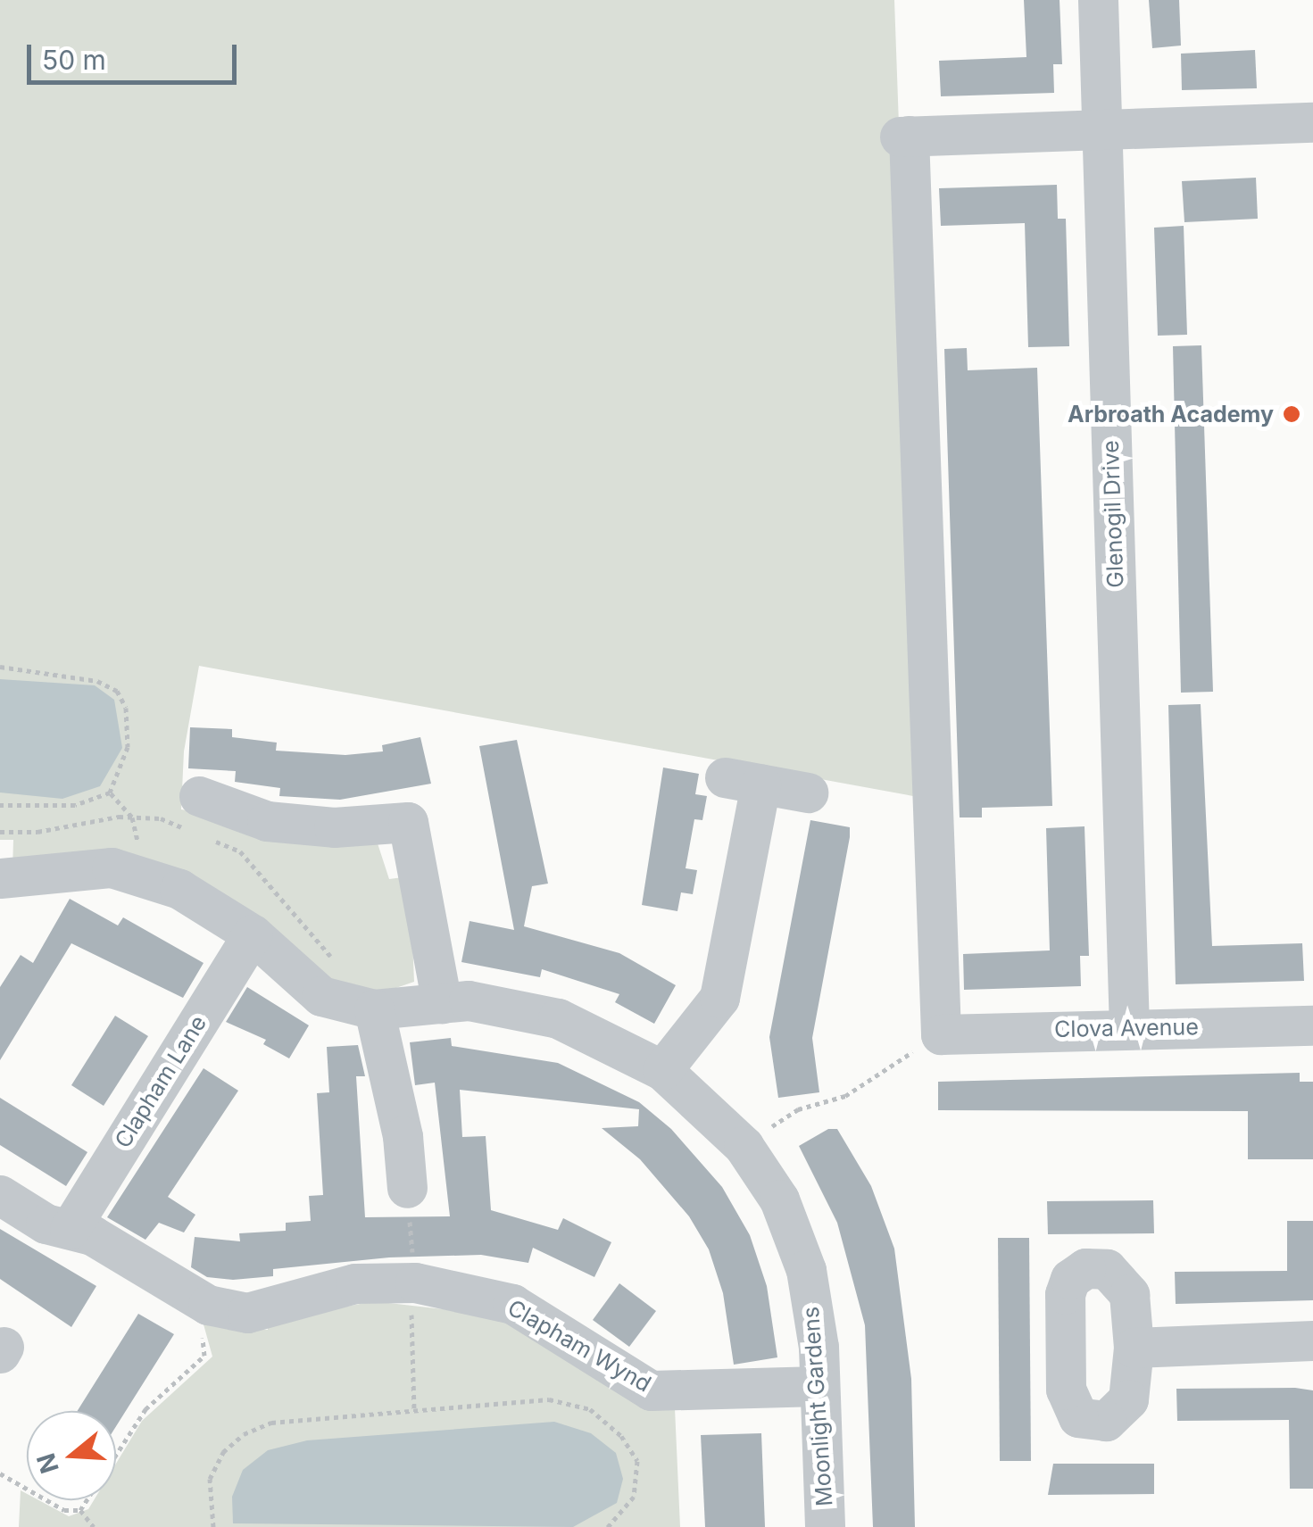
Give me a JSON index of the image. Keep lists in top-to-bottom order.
{
  "streets": {
    "street": [
      "Glenogil Drive",
      "Clova Avenue",
      "Clapham Lane",
      "Clapham Wynd",
      "Moonlight Gardens"
    ]
  },
  "crossings": [
    ["Glenogil Drive", "Clova Avenue"],
    ["Clapham Lane", "Clapham Wynd"],
    ["Clapham Lane", "Moonlight Gardens"],
    ["Clapham Wynd", "Moonlight Gardens"]
  ],
  "places": ["Arbroath Academy"],
  "scale_bar": "50 m",
  "north": "left"
}
